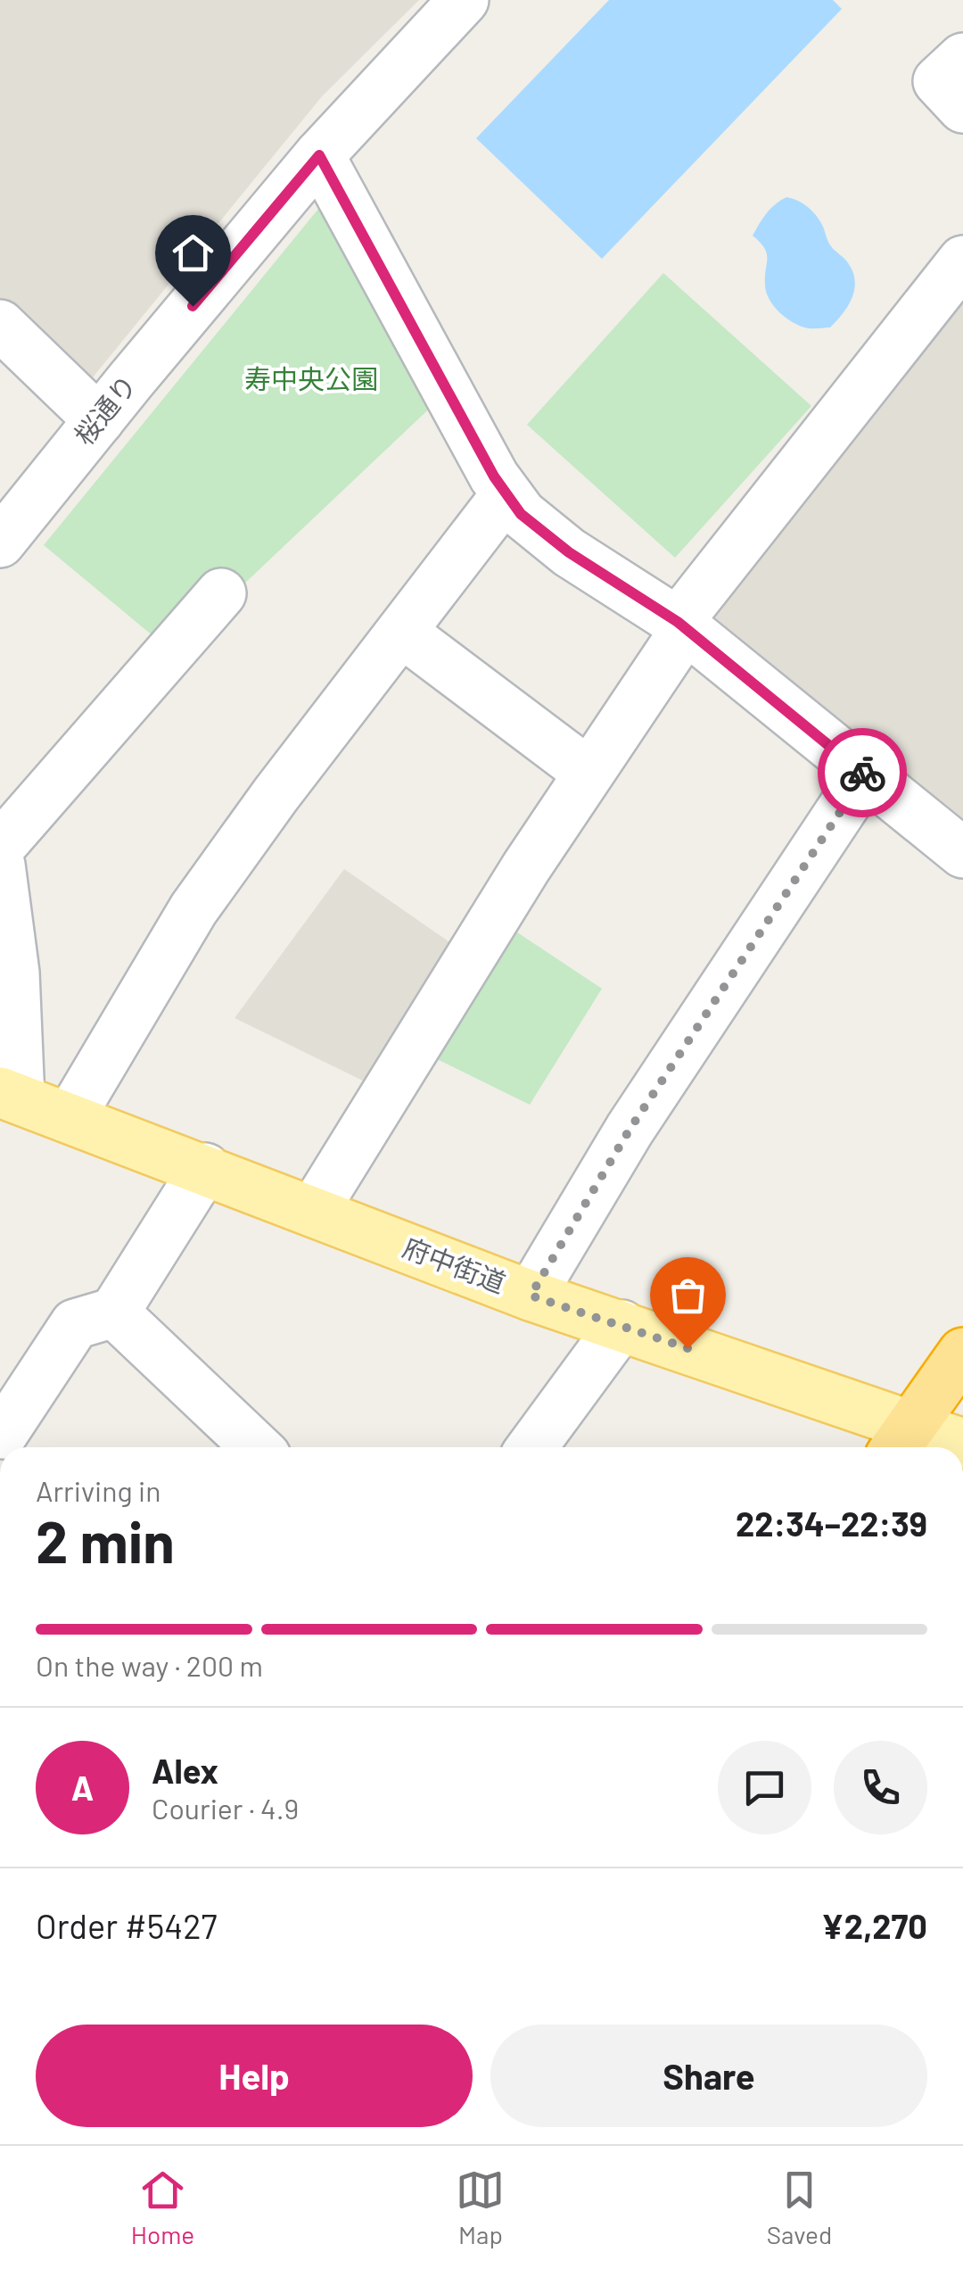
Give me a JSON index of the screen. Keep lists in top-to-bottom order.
{
  "streets": {
    "main road": ["府中街道"],
    "street": ["桜通り"]
  },
  "parks": ["寿中央公園"],
  "page": {
    "heading": ["2 min", "Arriving in", "22:34–22:39"],
    "panel": [
      "Alex",
      "Courier · 4.9",
      "Order #5427",
      "¥2,270"
    ],
    "bar": "On the way · 200 m",
    "round": "A",
    "buttons": ["Help", "Share"],
    "tabs": ["Home", "Map", "Saved"]
  }
}
